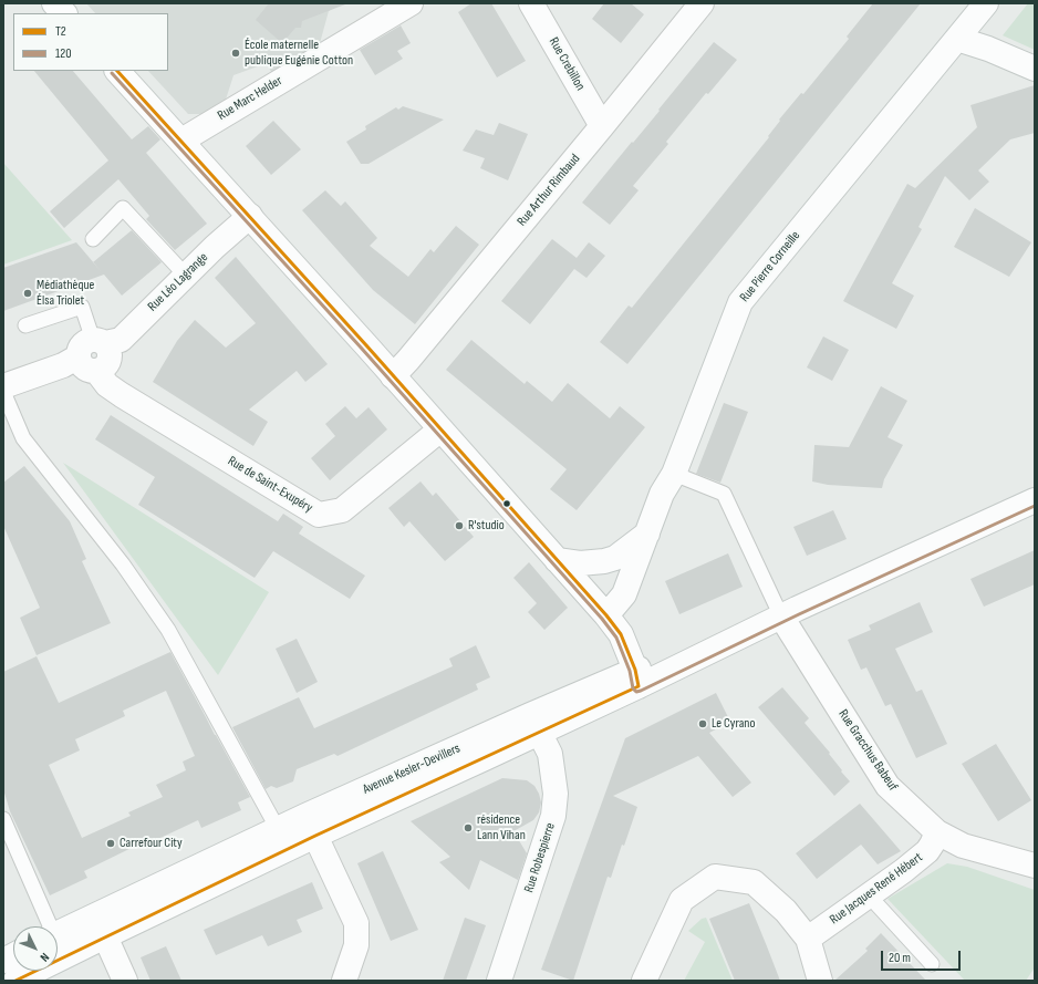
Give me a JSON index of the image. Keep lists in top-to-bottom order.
{
  "streets": {
    "street": [
      "Rue Crebillon",
      "Rue Marc Helder",
      "Rue Arthur Rimbaud",
      "Rue Pierre Corneille",
      "Rue Léo Lagrange",
      "Rue de Saint-Exupéry",
      "Rue Gracchus Babeuf",
      "Avenue Kesler-Devillers",
      "Rue Robespierre",
      "Rue Jacques René Hébert"
    ]
  },
  "crossings": [
    ["Rue Crebillon", "Rue Arthur Rimbaud"],
    ["Rue Léo Lagrange", "Rue de Saint-Exupéry"],
    ["Rue Gracchus Babeuf", "Avenue Kesler-Devillers"],
    ["Rue Gracchus Babeuf", "Rue Jacques René Hébert"],
    ["Avenue Kesler-Devillers", "Rue Robespierre"]
  ],
  "places": [
    "École maternelle publique Eugénie Cotton",
    "Médiathèque Élsa Triolet",
    "R'studio",
    "Le Cyrano",
    "résidence Lann Vihan",
    "Carrefour City"
  ],
  "lines": ["transit line T2", "transit line 120"],
  "legend": ["T2", "120"],
  "scale_bar": "20 m",
  "north": "bottom right"
}
